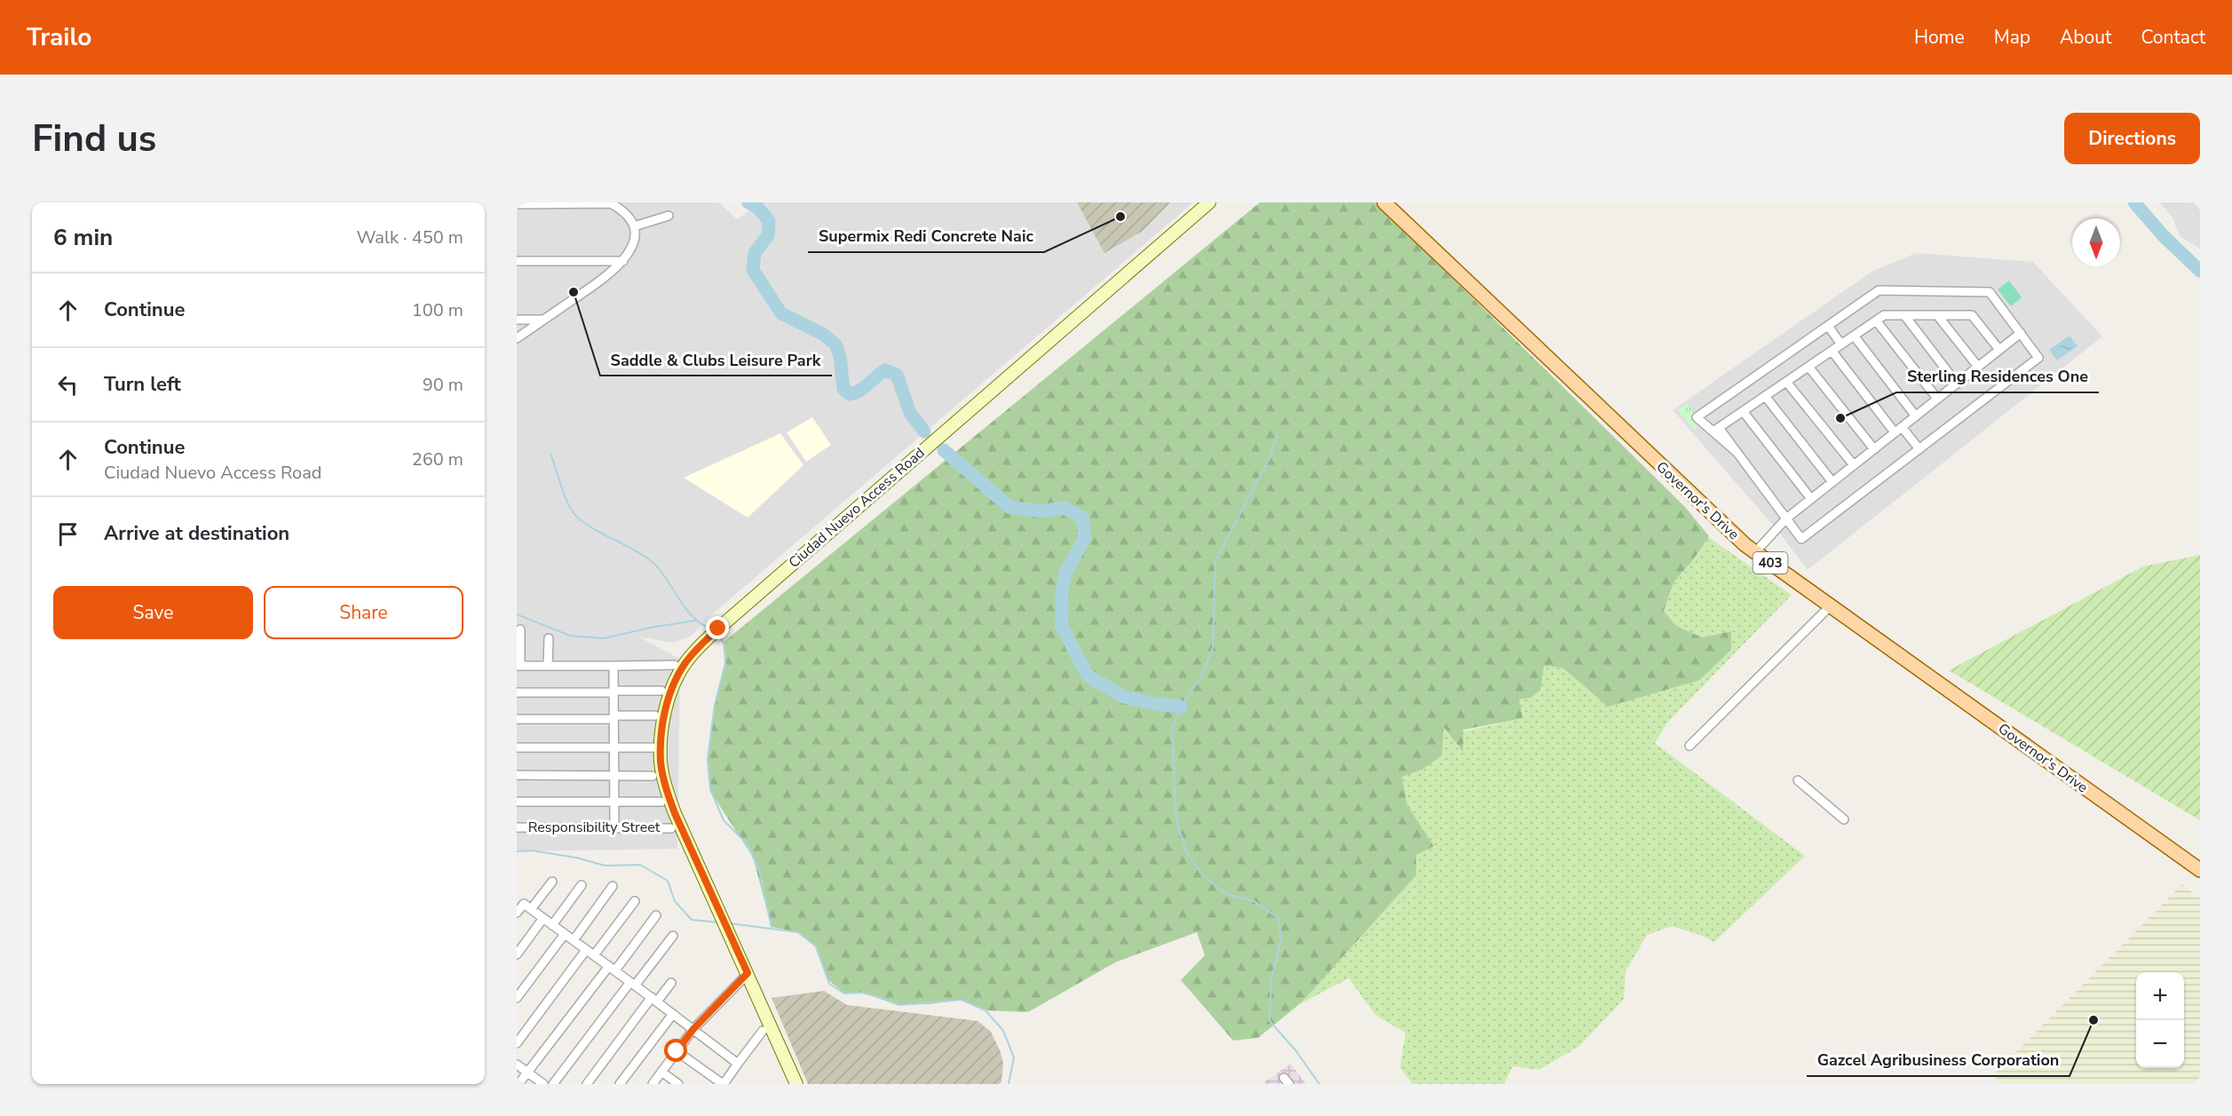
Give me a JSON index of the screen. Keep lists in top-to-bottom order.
{
  "streets": {
    "main road": ["Governor's Drive", "403"],
    "street": ["Ciudad Nuevo Access Road", "Responsibility Street"]
  },
  "places": [
    "Supermix Redi Concrete Naic",
    "Saddle & Clubs Leisure Park",
    "Sterling Residences One",
    "Gazcel Agribusiness Corporation"
  ],
  "north": "bottom",
  "page": {
    "header": "Trailo",
    "nav": [
      "Home",
      "Map",
      "About",
      "Contact"
    ],
    "buttons": [
      "Directions",
      ["Save", "Share"]
    ],
    "title": "Find us",
    "heading": ["6 min", "Walk · 450 m"],
    "list": [
      ["Continue", "100 m"],
      ["Turn left", "90 m"],
      ["Continue", "Ciudad Nuevo Access Road", "260 m"],
      "Arrive at destination"
    ],
    "map_buttons": ["+", "−"]
  }
}
